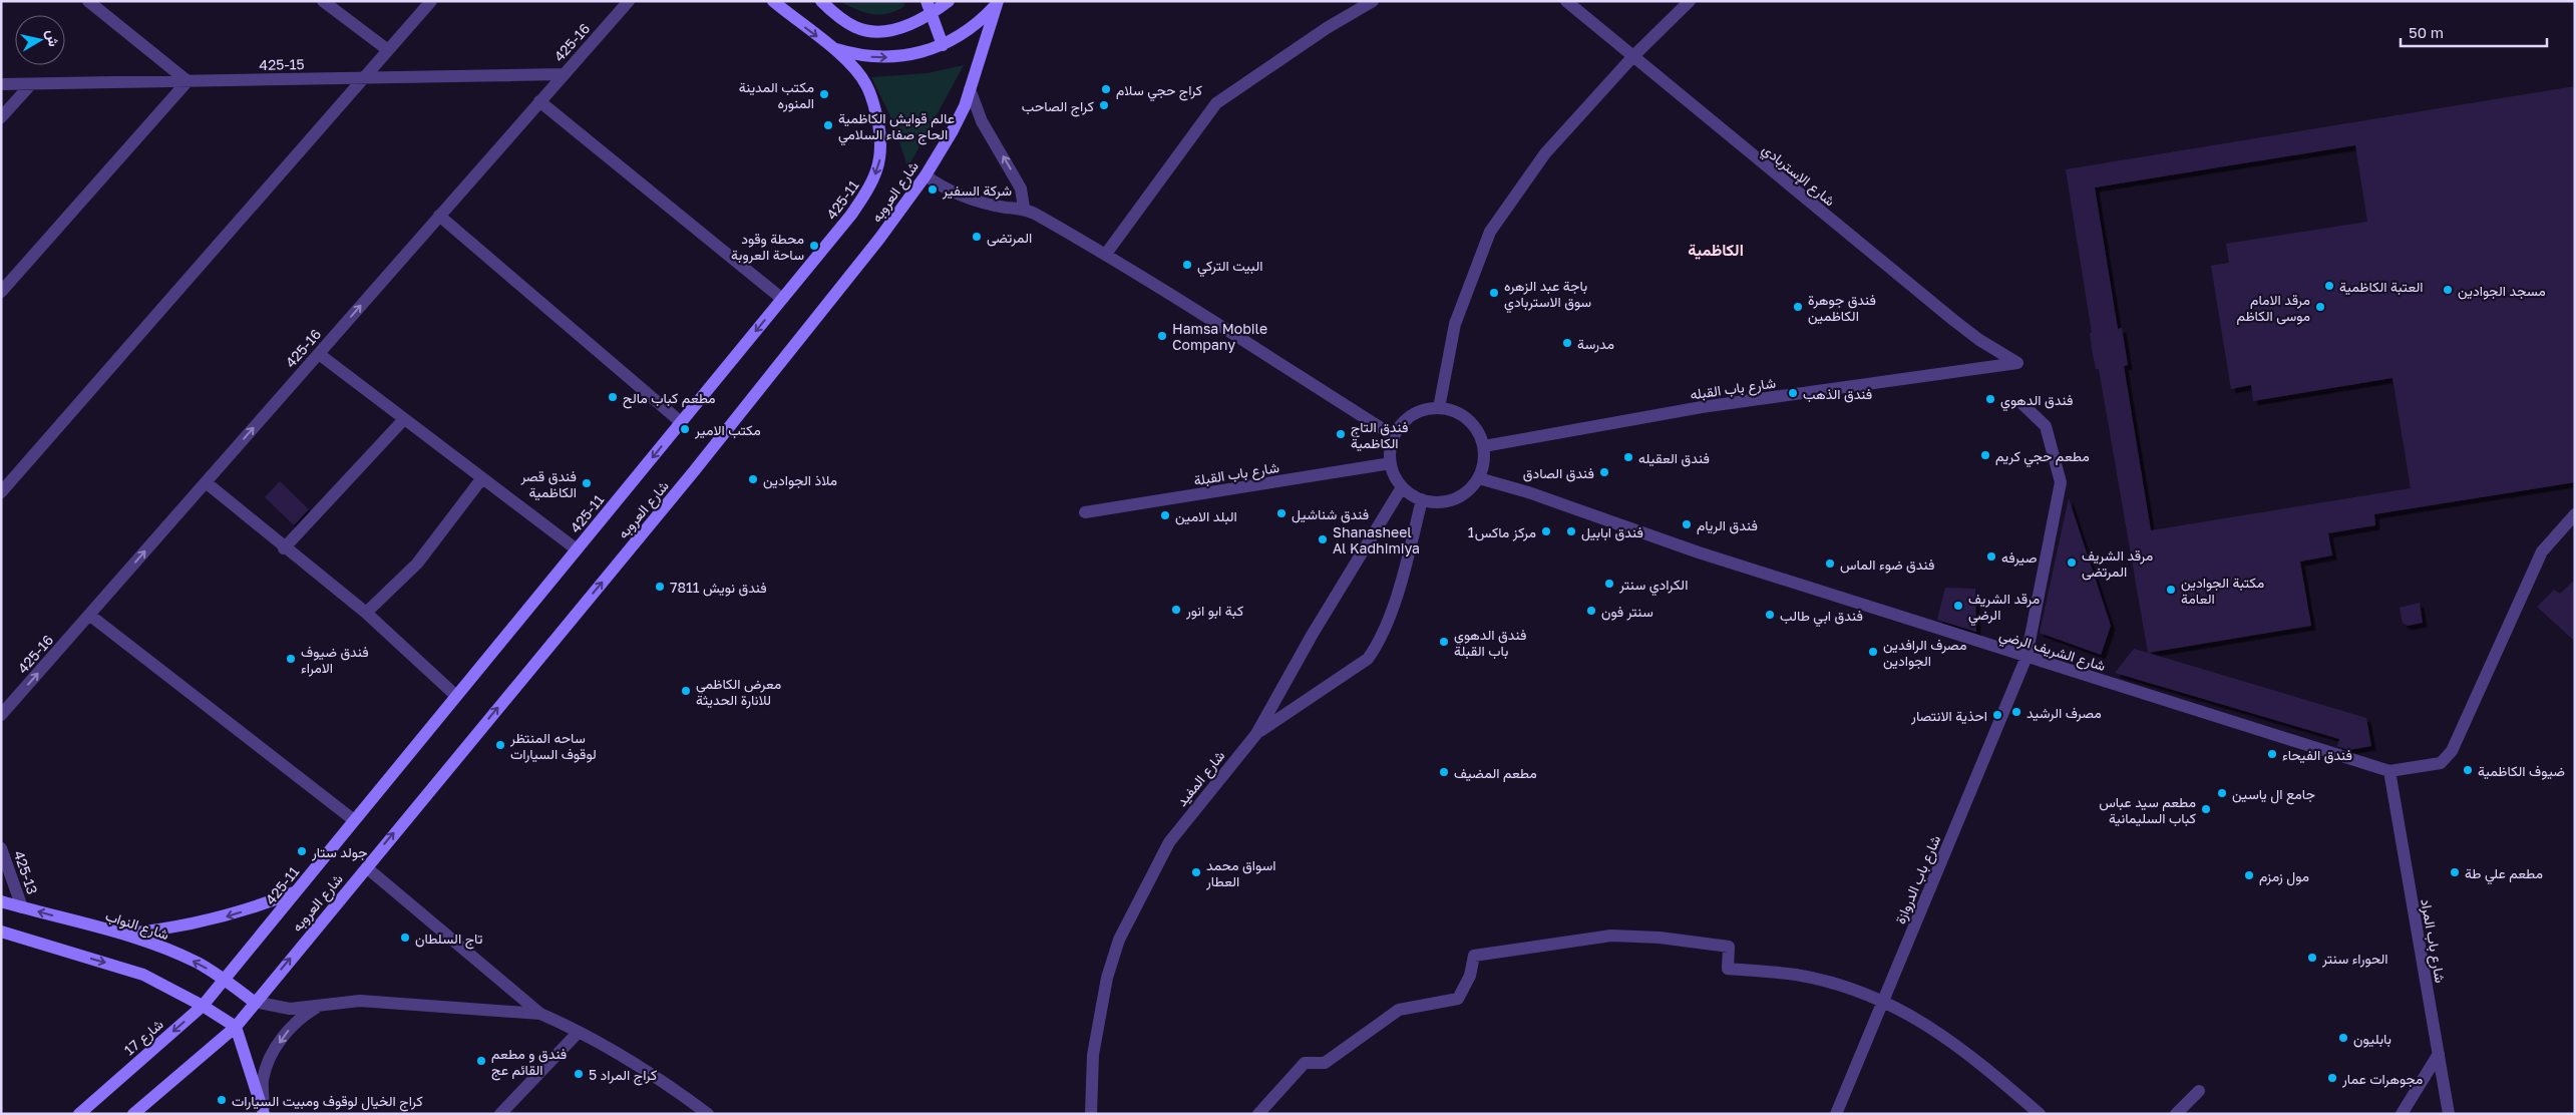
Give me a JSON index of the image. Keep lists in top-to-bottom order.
{
  "streets": {
    "street": [
      "425-16",
      "425-15",
      "شارع الإستربادي",
      "شارع العروبه",
      "425-11",
      "شارع باب القبله",
      "شارع باب القبلة",
      "شارع الشريف الرضي",
      "شارع المفيد",
      "425-13",
      "شارع باب الدروازة",
      "شارع النواب",
      "شارع باب المراد",
      "شارع 17"
    ]
  },
  "crossings": [
    ["425-16", "425-15"],
    ["شارع الإستربادي", "شارع باب القبله"],
    ["شارع العروبه", "425-11"],
    ["شارع العروبه", "شارع النواب"],
    ["425-11", "شارع النواب"],
    ["425-11", "شارع 17"],
    ["شارع باب القبله", "شارع باب القبلة"],
    ["شارع باب القبله", "شارع الشريف الرضي"],
    ["شارع باب القبله", "شارع المفيد"],
    ["شارع باب القبلة", "شارع الشريف الرضي"],
    ["شارع باب القبلة", "شارع المفيد"],
    ["شارع الشريف الرضي", "شارع المفيد"],
    ["شارع الشريف الرضي", "شارع باب الدروازة"],
    ["شارع الشريف الرضي", "شارع باب المراد"],
    ["425-13", "شارع النواب"],
    ["شارع النواب", "شارع 17"]
  ],
  "one_way": ["425-16", "شارع العروبه"],
  "districts": ["الكاظمية"],
  "places": [
    "كراج حجي سلام",
    "مكتب المدينة المنوره",
    "كراج الصاحب",
    "عالم قوايش الكاظمية الحاج صفاء السلامي",
    "شركة السفير",
    "المرتضى",
    "محطة وقود ساحة العروبة",
    "البيت التركي",
    "العتبة الكاظمية",
    "مسجد الجوادين",
    "باجة عبد الزهره سوق الاستربادي",
    "فندق جوهرة الكاظمين",
    "مرقد الامام موسى الكاظم",
    "Hamsa Mobile Company",
    "مدرسة",
    "فندق الذهب",
    "مطعم كباب مالح",
    "فندق الدهوي",
    "مكتب الامير",
    "فندق التاج الكاظمية",
    "مطعم حجي كريم",
    "فندق العقيله",
    "فندق الصادق",
    "ملاذ الجوادين",
    "فندق قصر الكاظمية",
    "فندق شناشيل",
    "البلد الامين",
    "فندق الريام",
    "مركز ماكس1",
    "فندق ابابيل",
    "Shanasheel Al Kadhimiya",
    "صيرفه",
    "مرقد الشريف المرتضى",
    "فندق ضوء الماس",
    "الكرادي سنتر",
    "فندق نويش 7811",
    "مكتبة الجوادين العامة",
    "مرقد الشريف الرضي",
    "كبة ابو انور",
    "سنتر فون",
    "فندق ابي طالب",
    "فندق الدهوي باب القبلة",
    "مصرف الرافدين الجوادين",
    "فندق ضيوف الامراء",
    "معرض الكاظمي للانارة الحديثة",
    "مصرف الرشيد",
    "احذية الانتصار",
    "ساحه المنتظر لوقوف السيارات",
    "فندق الفيحاء",
    "ضيوف الكاظمية",
    "مطعم المضيف",
    "جامع ال ياسين",
    "مطعم سيد عباس كباب السليمانية",
    "جولد ستار",
    "اسواق محمد العطار",
    "مطعم علي طة",
    "مول زمزم",
    "تاج السلطان",
    "الحوراء سنتر",
    "بابليون",
    "فندق و مطعم القائم عج",
    "كراج المراد 5",
    "مجوهرات عمار",
    "كراج الخيال لوقوف ومبيت السيارات"
  ],
  "scale_bar": "50 m",
  "north": "right"
}
